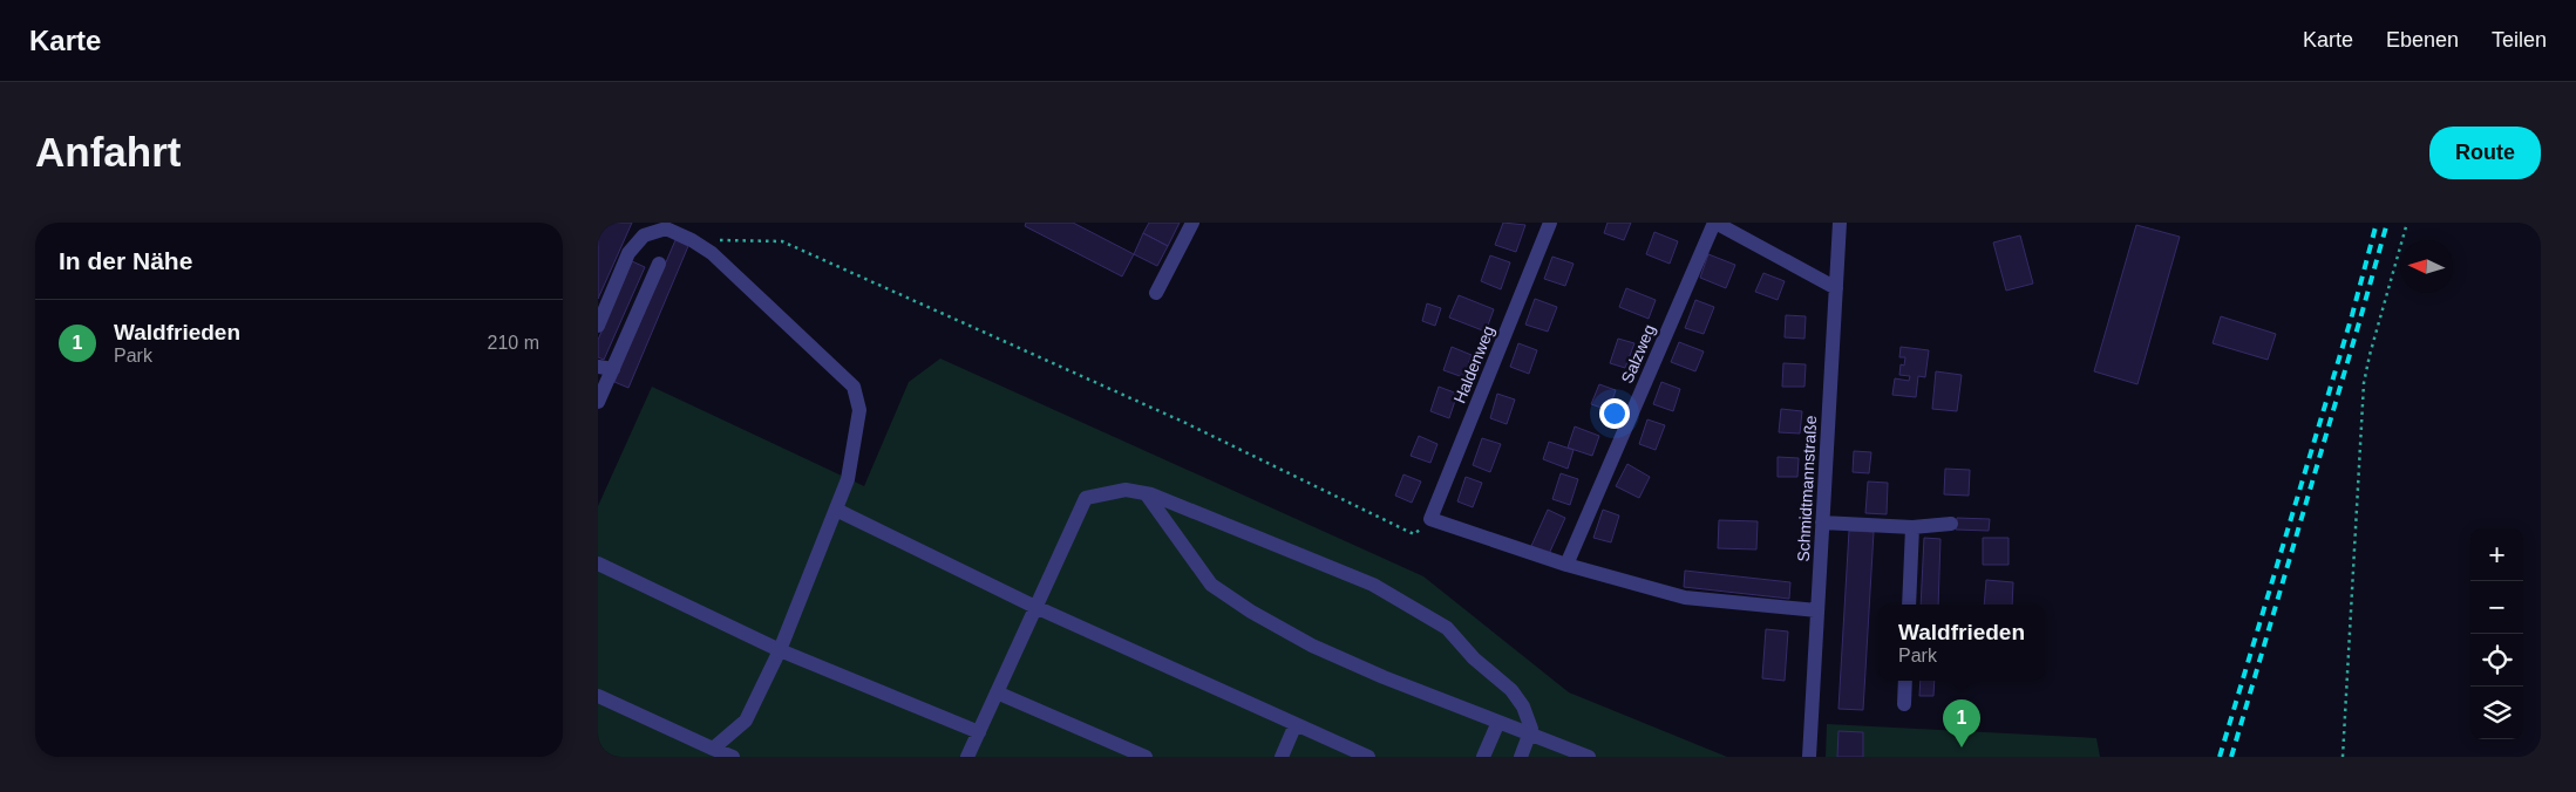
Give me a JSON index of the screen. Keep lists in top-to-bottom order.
{
  "streets": {
    "street": ["Salzweg", "Haldenweg", "Schmidtmannstraße"]
  },
  "north": "left",
  "page": {
    "header": "Karte",
    "nav": ["Karte", "Ebenen", "Teilen"],
    "buttons": "Route",
    "title": "Anfahrt",
    "heading": "In der Nähe",
    "list": [
      {
        "mark": "1",
        "name": "Waldfrieden",
        "note": "Park",
        "value": "210 m"
      }
    ],
    "map_buttons": ["+", "−"],
    "popup": ["Waldfrieden", "Park"],
    "pins": "1"
  }
}
